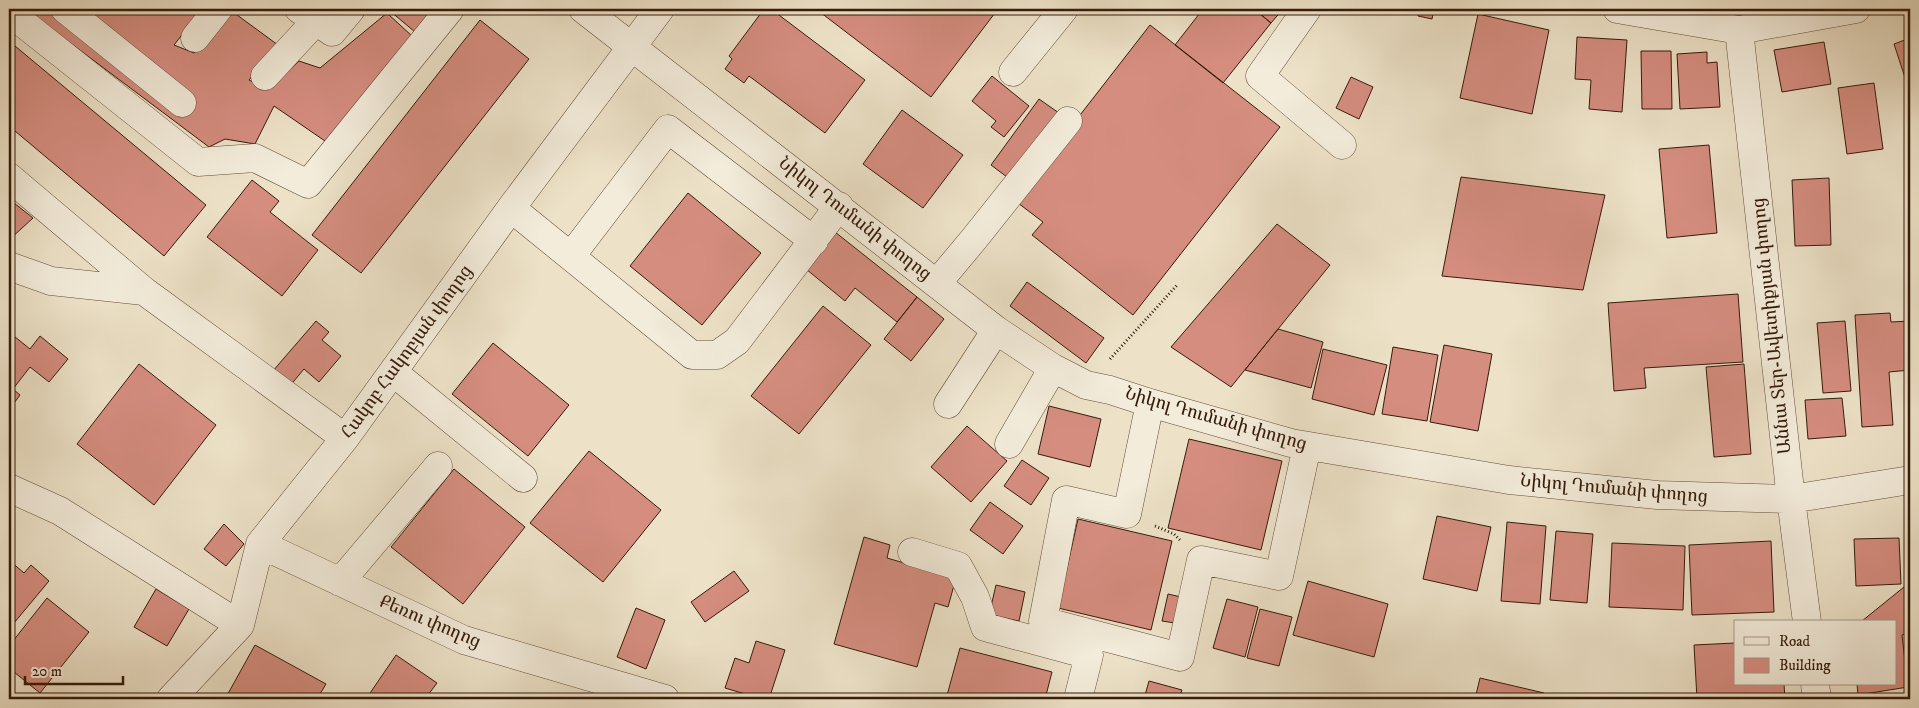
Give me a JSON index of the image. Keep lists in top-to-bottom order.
{
  "streets": {
    "street": [
      "Նիկոլ Դումանի փողոց",
      "Աննա Տեր-Ավետիքյան փողոց",
      "Հակոբ Հակոբյան փողոց",
      "Քեռու փողոց"
    ]
  },
  "crossings": [
    ["Նիկոլ Դումանի փողոց", "Աննա Տեր-Ավետիքյան փողոց"],
    ["Նիկոլ Դումանի փողոց", "Հակոբ Հակոբյան փողոց"],
    ["Հակոբ Հակոբյան փողոց", "Քեռու փողոց"]
  ],
  "legend": ["Road", "Building"],
  "scale_bar": "20 m"
}
